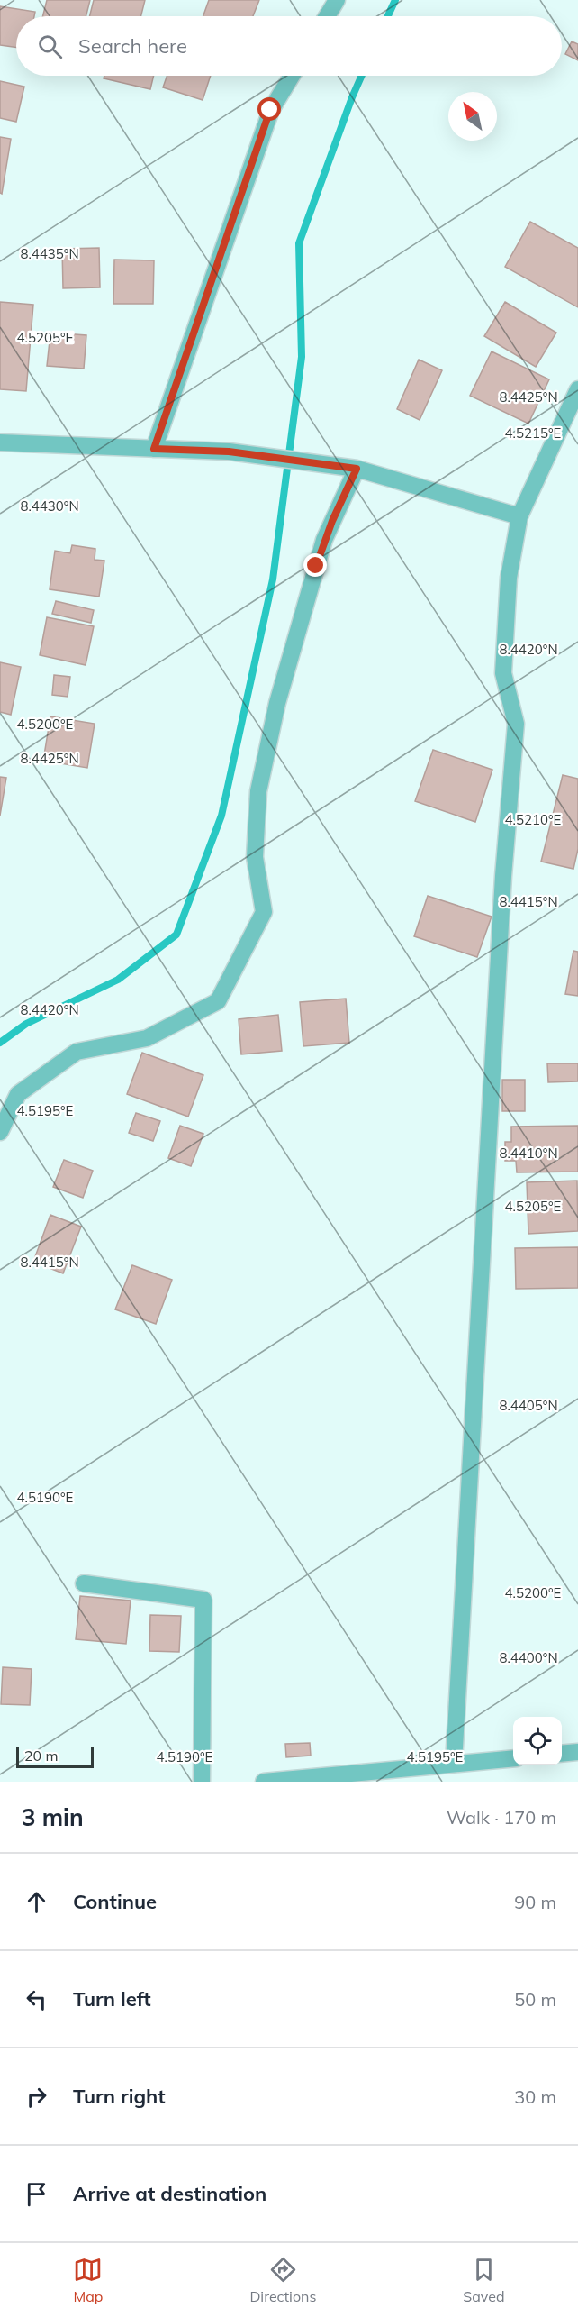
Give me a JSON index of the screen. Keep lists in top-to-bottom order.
{
  "scale_bar": "20 m",
  "north": "top left",
  "page": {
    "search": "Search here",
    "scale": "20 m",
    "heading": ["3 min", "Walk · 170 m"],
    "list": [
      ["Continue", "90 m"],
      ["Turn left", "50 m"],
      ["Turn right", "30 m"],
      "Arrive at destination"
    ],
    "nav": ["Map", "Directions", "Saved"]
  },
  "coordinates": [
    "8.4435°N",
    "4.5205°E",
    "8.4425°N",
    "4.5215°E",
    "8.4430°N",
    "8.4420°N",
    "4.5200°E",
    "4.5210°E",
    "8.4415°N",
    "4.5195°E",
    "8.4410°N",
    "8.4405°N",
    "4.5190°E",
    "8.4400°N"
  ]
}
